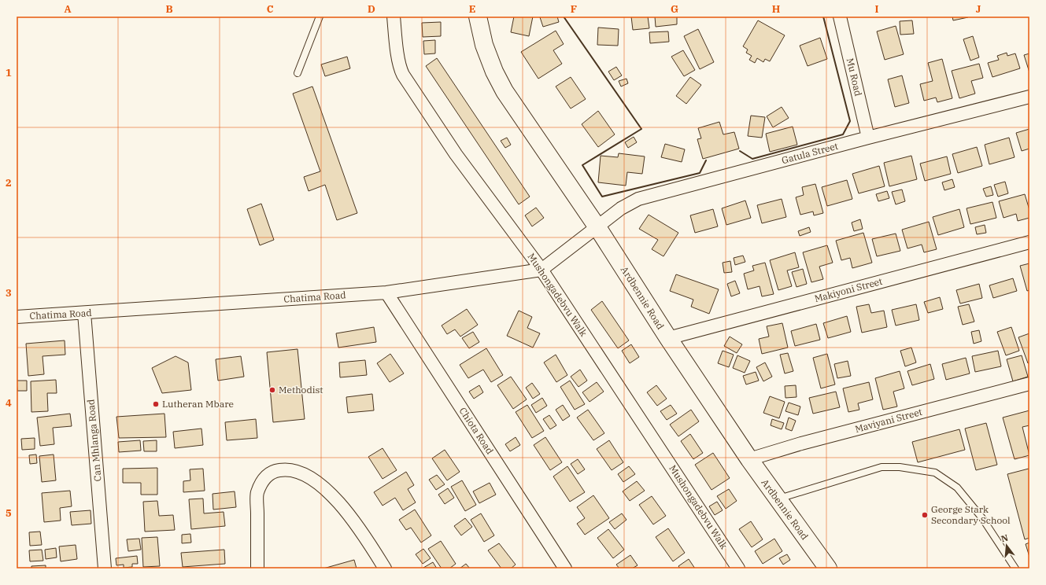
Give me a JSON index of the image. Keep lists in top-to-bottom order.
{
  "streets": {
    "main road": ["Ardbennie Road"],
    "street": [
      "Mu Road",
      "Gatula Street",
      "Makiyoni Street",
      "Mushongadebvu Walk",
      "Chatima Road",
      "Maviyani Street",
      "Chiota Road",
      "Can Mhlanga Road"
    ]
  },
  "crossings": [
    ["Mu Road", "Gatula Street"],
    ["Gatula Street", "Chatima Road"],
    ["Gatula Street", "Ardbennie Road"],
    ["Makiyoni Street", "Ardbennie Road"],
    ["Mushongadebvu Walk", "Chatima Road"],
    ["Chatima Road", "Ardbennie Road"],
    ["Chatima Road", "Chiota Road"],
    ["Chatima Road", "Can Mhlanga Road"],
    ["Ardbennie Road", "Maviyani Street"]
  ],
  "places": ["Methodist", "Lutheran Mbare", "George Stark Secondary School"],
  "north": "top",
  "grid": {
    "columns": [
      "A",
      "B",
      "C",
      "D",
      "E",
      "F",
      "G",
      "H",
      "I",
      "J"
    ],
    "rows": [
      "1",
      "2",
      "3",
      "4",
      "5"
    ]
  }
}
